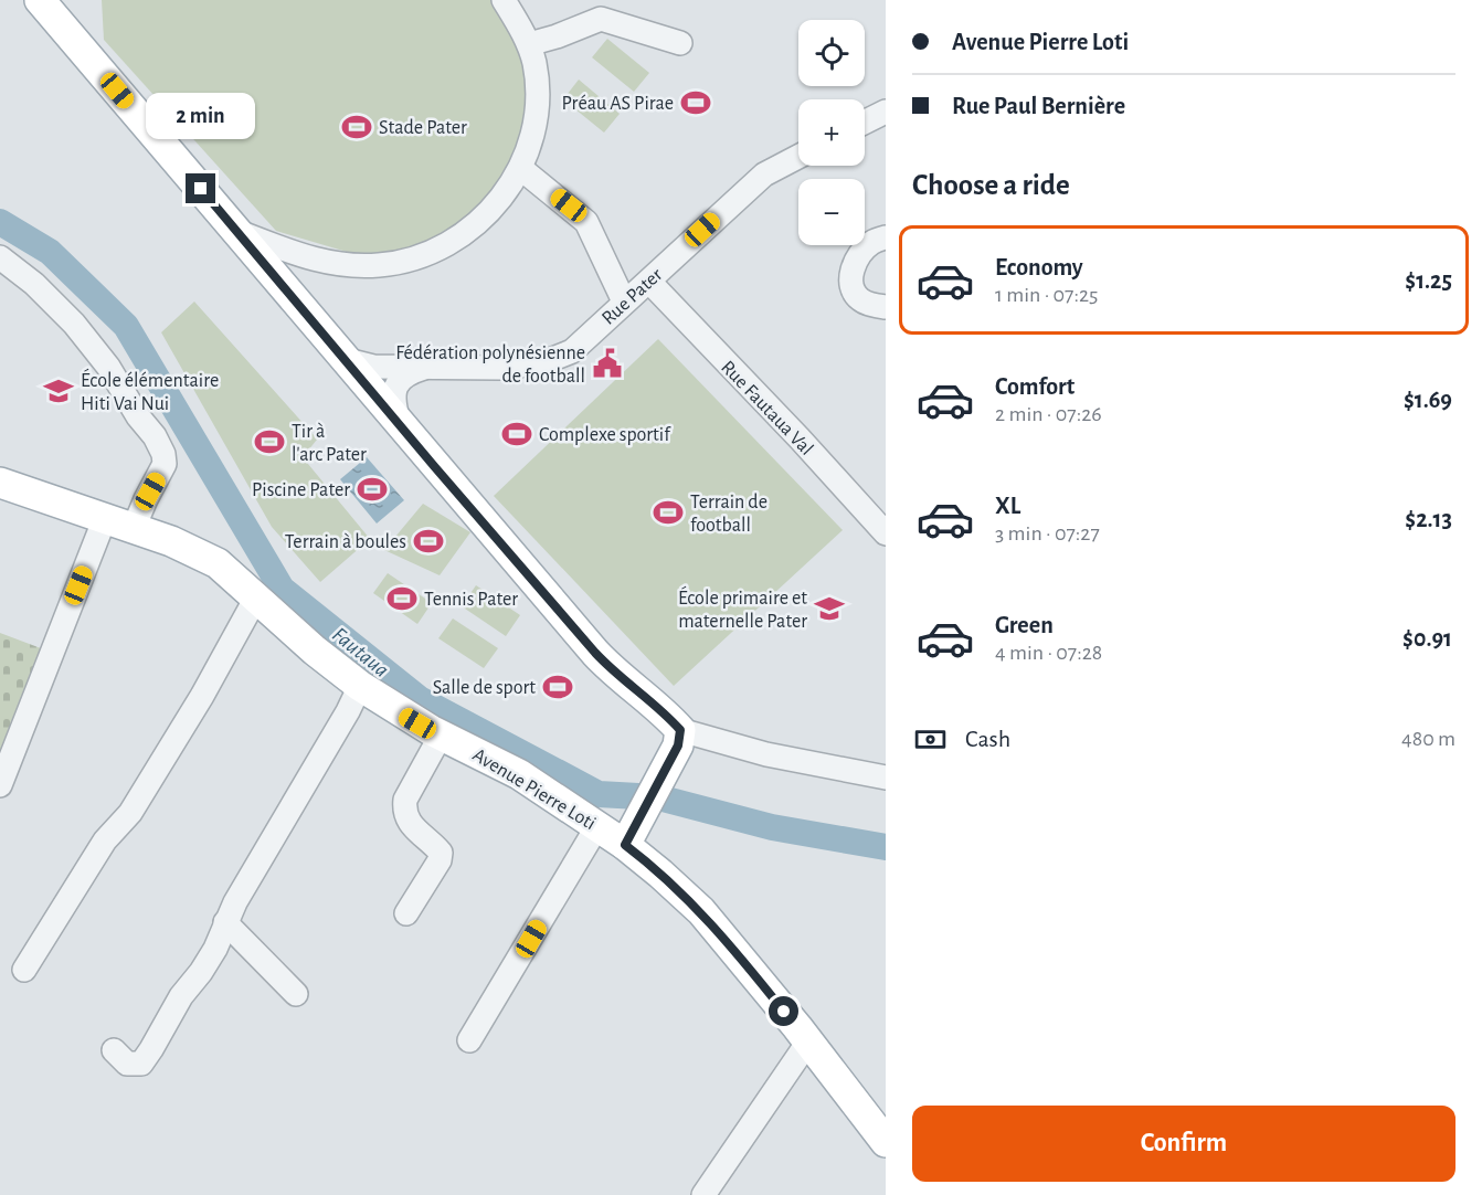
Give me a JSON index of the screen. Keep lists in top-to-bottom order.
{
  "streets": {
    "main road": ["Avenue Pierre Loti"],
    "street": ["Rue Pater", "Rue Fautaua Val"]
  },
  "crossings": [
    ["Rue Pater", "Rue Fautaua Val"]
  ],
  "water": ["Fautaua"],
  "places": {
    "sports": [
      "Préau AS Pirae",
      "Stade Pater",
      "Complexe sportif",
      "Tir à l'arc Pater",
      "Piscine Pater",
      "Terrain de football",
      "Terrain à boules",
      "Tennis Pater",
      "Salle de sport"
    ],
    "public building": ["Fédération polynésienne de football"],
    "school or university": ["École élémentaire Hiti Vai Nui", "École primaire et maternelle Pater"]
  },
  "page": {
    "banner": ["Avenue Pierre Loti", "Rue Paul Bernière"],
    "map_buttons": ["+", "−"],
    "bubble": "2 min",
    "heading": "Choose a ride",
    "list": [
      {
        "name": "Economy",
        "note": "1 min · 07:25",
        "value": "$1.25"
      },
      {
        "name": "Comfort",
        "note": "2 min · 07:26",
        "value": "$1.69"
      },
      {
        "name": "XL",
        "note": "3 min · 07:27",
        "value": "$2.13"
      },
      {
        "name": "Green",
        "note": "4 min · 07:28",
        "value": "$0.91"
      }
    ],
    "pay": ["Cash", "480 m"],
    "buttons": "Confirm"
  }
}
